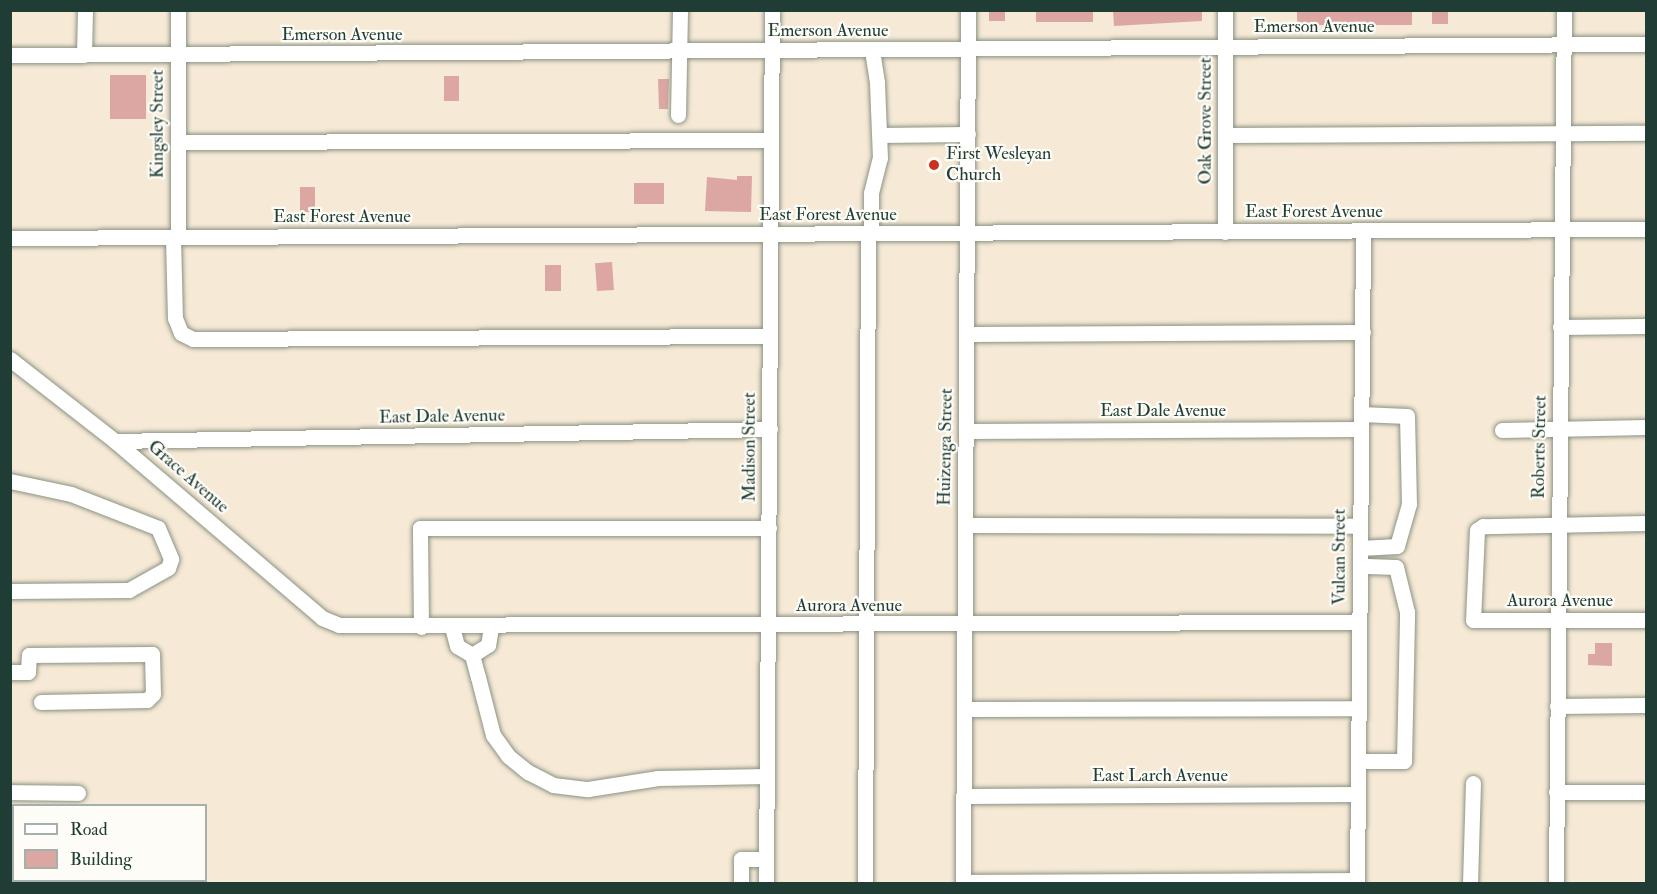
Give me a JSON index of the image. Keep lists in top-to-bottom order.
{
  "streets": {
    "street": [
      "Emerson Avenue",
      "Oak Grove Street",
      "Kingsley Street",
      "East Forest Avenue",
      "East Dale Avenue",
      "Madison Street",
      "Huizenga Street",
      "Roberts Street",
      "Grace Avenue",
      "Vulcan Street",
      "Aurora Avenue",
      "East Larch Avenue"
    ]
  },
  "crossings": [
    ["Emerson Avenue", "Oak Grove Street"],
    ["Emerson Avenue", "Kingsley Street"],
    ["Emerson Avenue", "Madison Street"],
    ["Emerson Avenue", "Huizenga Street"],
    ["Emerson Avenue", "Roberts Street"],
    ["Oak Grove Street", "East Forest Avenue"],
    ["Kingsley Street", "East Forest Avenue"],
    ["Kingsley Street", "Madison Street"],
    ["East Forest Avenue", "Madison Street"],
    ["East Forest Avenue", "Huizenga Street"],
    ["East Forest Avenue", "Roberts Street"],
    ["East Forest Avenue", "Vulcan Street"],
    ["East Dale Avenue", "Madison Street"],
    ["East Dale Avenue", "Huizenga Street"],
    ["East Dale Avenue", "Grace Avenue"],
    ["East Dale Avenue", "Vulcan Street"],
    ["Madison Street", "Aurora Avenue"],
    ["Huizenga Street", "Aurora Avenue"],
    ["Huizenga Street", "East Larch Avenue"],
    ["Roberts Street", "Aurora Avenue"],
    ["Grace Avenue", "Aurora Avenue"],
    ["Vulcan Street", "Aurora Avenue"],
    ["Vulcan Street", "East Larch Avenue"]
  ],
  "places": ["First Wesleyan Church"],
  "legend": ["Road", "Building"]
}
